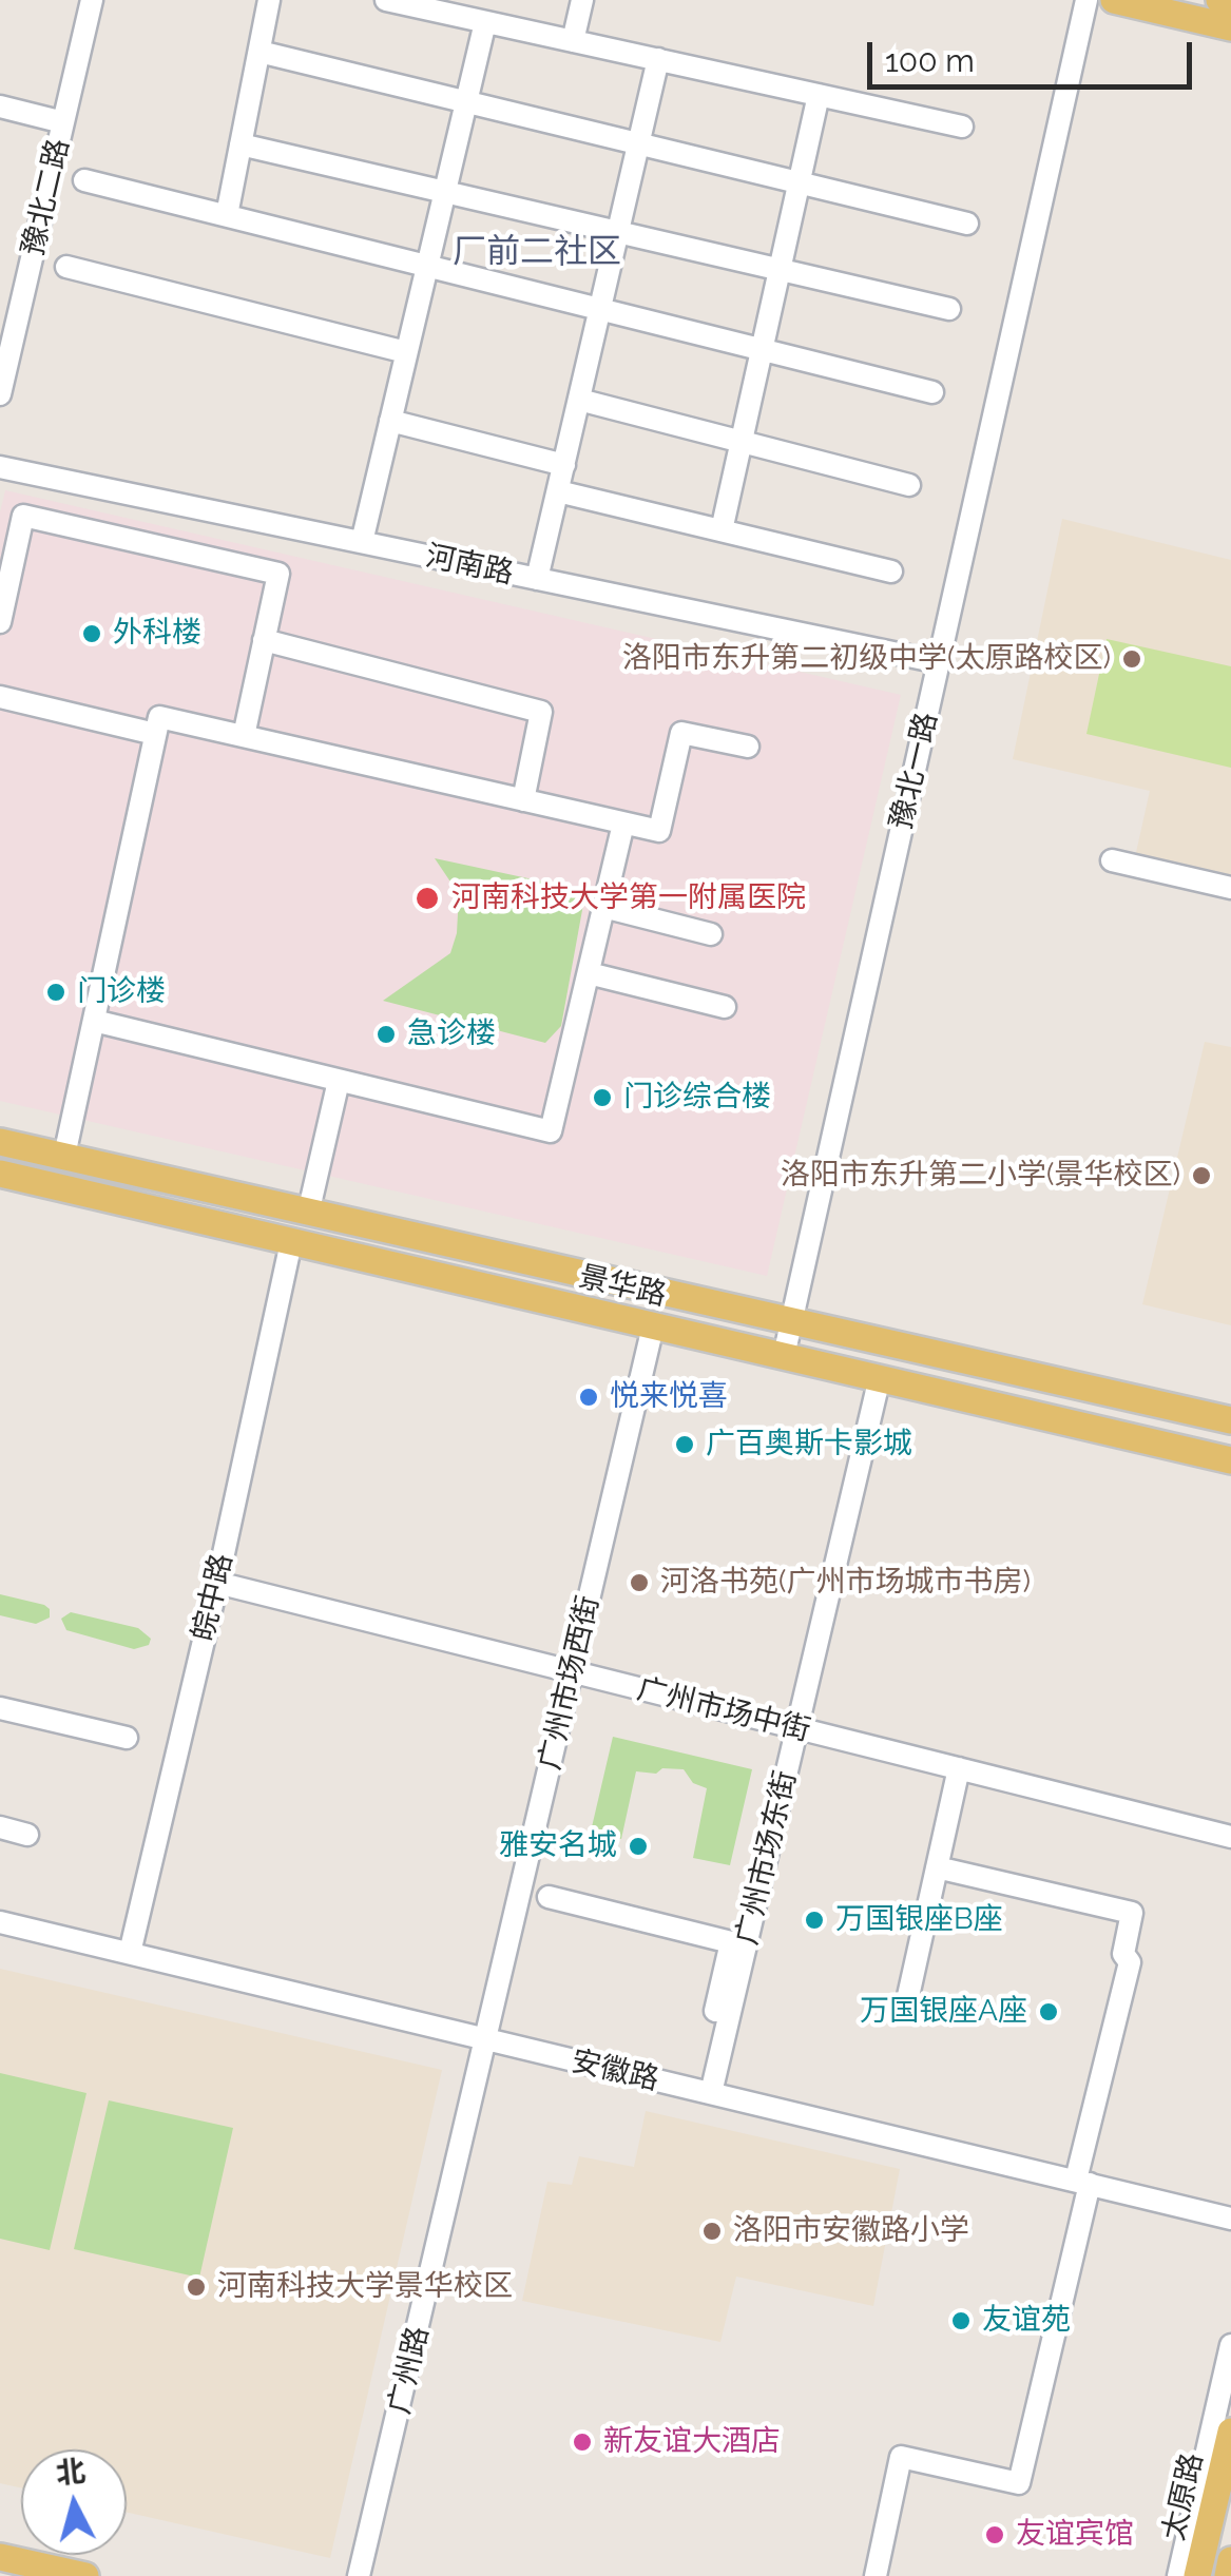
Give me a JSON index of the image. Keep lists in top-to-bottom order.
{
  "streets": {
    "main road": ["景华路", "太原路"],
    "street": [
      "豫北二路",
      "河南路",
      "豫北一路",
      "皖中路",
      "广州市场西街",
      "广州市场中街",
      "广州市场东街",
      "安徽路",
      "广州路"
    ]
  },
  "crossings": [
    ["河南路", "豫北一路"],
    ["豫北一路", "景华路"],
    ["景华路", "皖中路"],
    ["景华路", "广州市场西街"],
    ["景华路", "广州市场东街"],
    ["皖中路", "广州市场中街"],
    ["皖中路", "安徽路"],
    ["广州市场西街", "广州市场中街"],
    ["广州市场西街", "安徽路"],
    ["广州市场西街", "广州路"],
    ["广州市场中街", "广州市场东街"],
    ["广州市场东街", "安徽路"],
    ["安徽路", "广州路"]
  ],
  "districts": ["厂前二社区"],
  "places": [
    "外科楼",
    "洛阳市东升第二初级中学(太原路校区)",
    "河南科技大学第一附属医院",
    "门诊楼",
    "急诊楼",
    "门诊综合楼",
    "洛阳市东升第二小学(景华校区)",
    "悦来悦喜",
    "广百奥斯卡影城",
    "河洛书苑(广州市场城市书房)",
    "雅安名城",
    "万国银座B座",
    "万国银座A座",
    "洛阳市安徽路小学",
    "河南科技大学景华校区",
    "友谊苑",
    "新友谊大酒店",
    "友谊宾馆"
  ],
  "scale_bar": "100 m",
  "north": "top"
}
